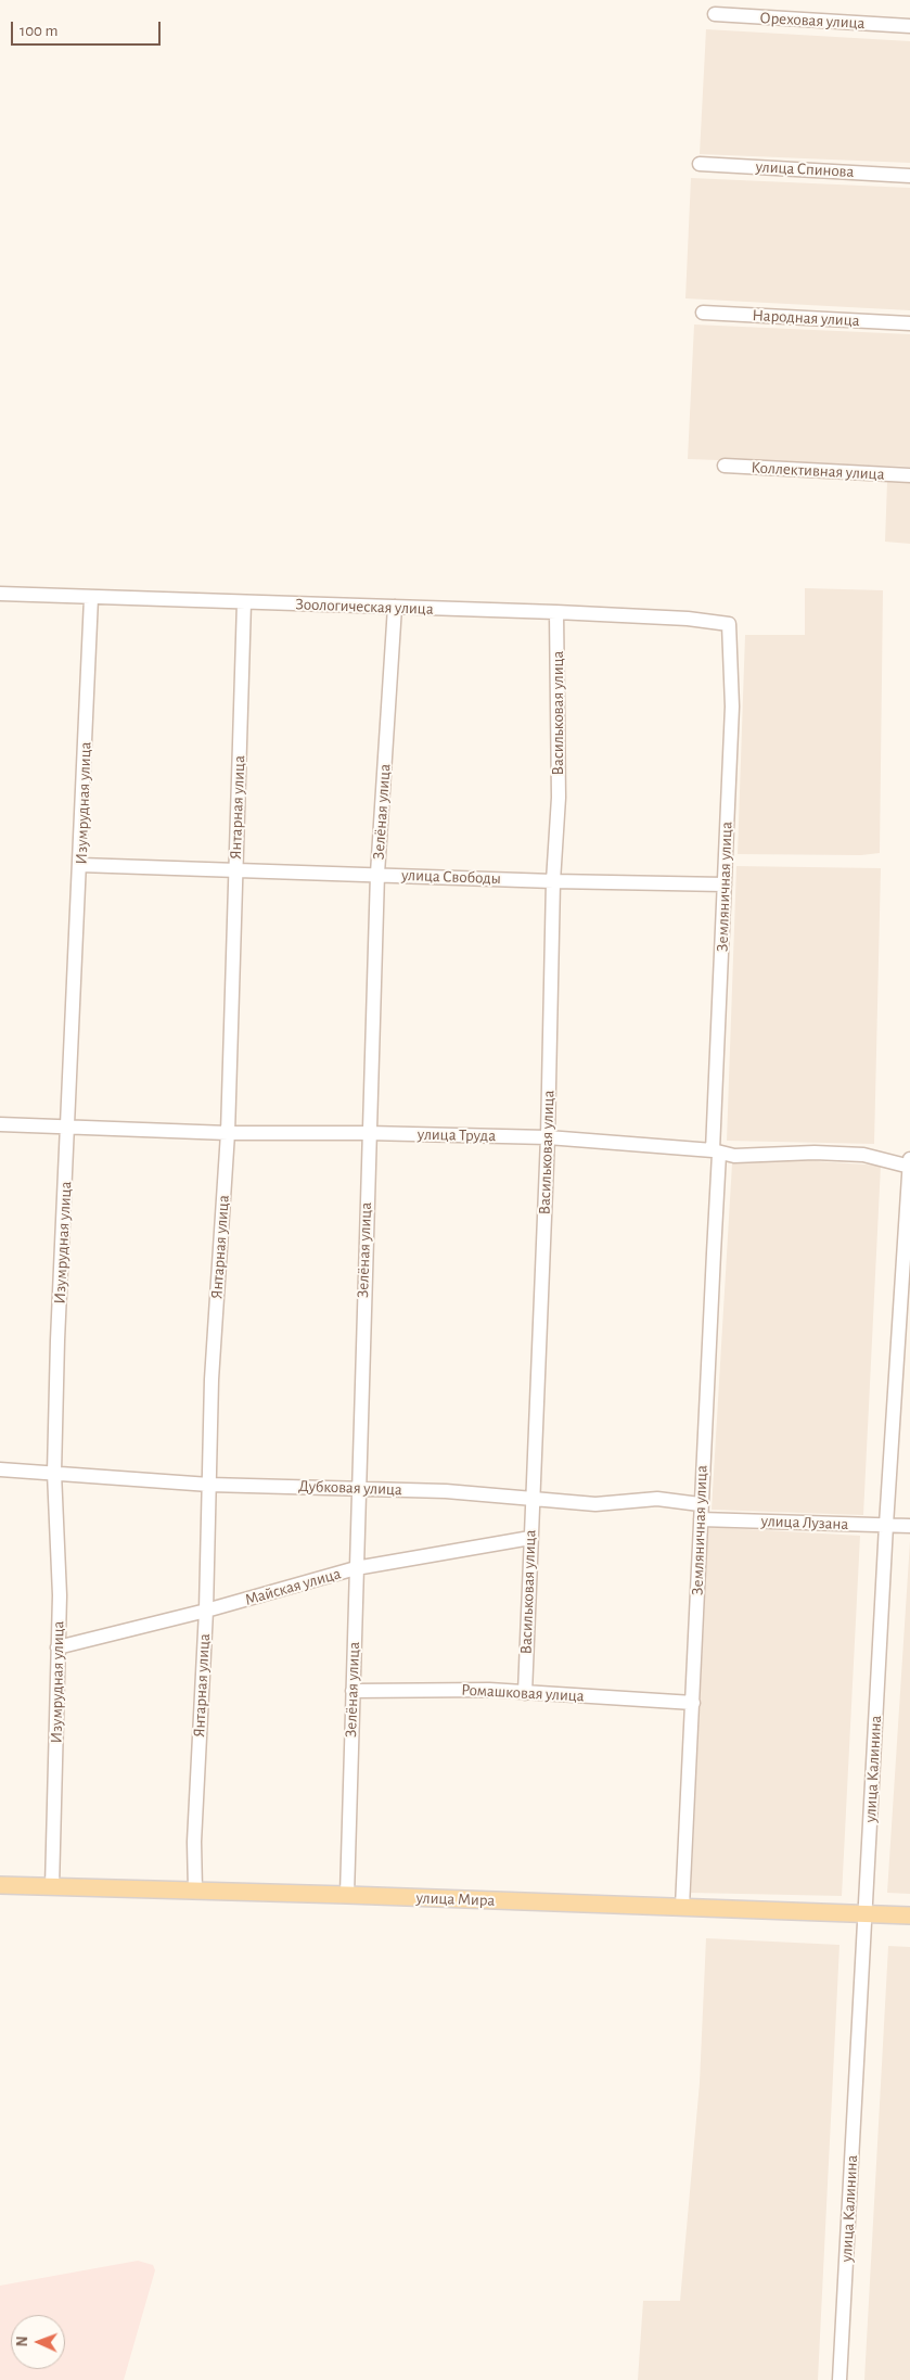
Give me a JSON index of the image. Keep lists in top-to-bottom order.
{
  "streets": {
    "main road": ["улица Мира"],
    "street": [
      "Ореховая улица",
      "улица Спинова",
      "Народная улица",
      "Коллективная улица",
      "Зоологическая улица",
      "Васильковая улица",
      "Изумрудная улица",
      "Янтарная улица",
      "Зелёная улица",
      "улица Свободы",
      "Земляничная улица",
      "улица Труда",
      "Дубковая улица",
      "улица Лузана",
      "Майская улица",
      "Ромашковая улица",
      "улица Калинина"
    ]
  },
  "crossings": [
    ["Зоологическая улица", "Васильковая улица"],
    ["Зоологическая улица", "Изумрудная улица"],
    ["Зоологическая улица", "Янтарная улица"],
    ["Зоологическая улица", "Зелёная улица"],
    ["Зоологическая улица", "Земляничная улица"],
    ["Васильковая улица", "улица Свободы"],
    ["Васильковая улица", "улица Труда"],
    ["Васильковая улица", "Дубковая улица"],
    ["Васильковая улица", "Майская улица"],
    ["Васильковая улица", "Ромашковая улица"],
    ["Изумрудная улица", "улица Свободы"],
    ["Изумрудная улица", "улица Труда"],
    ["Изумрудная улица", "Дубковая улица"],
    ["Изумрудная улица", "Майская улица"],
    ["Изумрудная улица", "улица Мира"],
    ["Янтарная улица", "улица Свободы"],
    ["Янтарная улица", "улица Труда"],
    ["Янтарная улица", "Дубковая улица"],
    ["Янтарная улица", "Майская улица"],
    ["Янтарная улица", "улица Мира"],
    ["Зелёная улица", "улица Свободы"],
    ["Зелёная улица", "улица Труда"],
    ["Зелёная улица", "Дубковая улица"],
    ["Зелёная улица", "Майская улица"],
    ["Зелёная улица", "Ромашковая улица"],
    ["Зелёная улица", "улица Мира"],
    ["улица Свободы", "Земляничная улица"],
    ["Земляничная улица", "улица Труда"],
    ["Земляничная улица", "Дубковая улица"],
    ["Земляничная улица", "улица Лузана"],
    ["Земляничная улица", "Ромашковая улица"],
    ["Земляничная улица", "улица Мира"],
    ["улица Труда", "улица Калинина"],
    ["улица Лузана", "улица Калинина"],
    ["улица Калинина", "улица Мира"]
  ],
  "scale_bar": "100 m",
  "north": "left"
}
